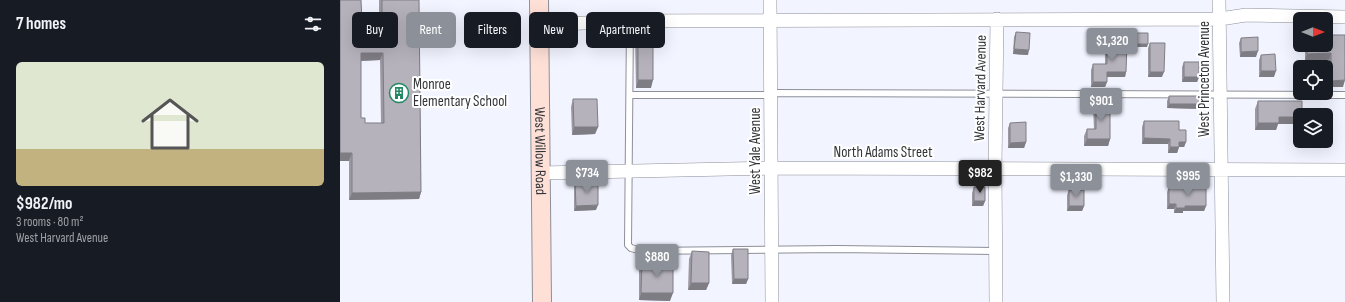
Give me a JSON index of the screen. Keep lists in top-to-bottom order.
{
  "streets": {
    "main road": ["West Willow Road"],
    "street": [
      "West Princeton Avenue",
      "West Harvard Avenue",
      "West Yale Avenue",
      "North Adams Street"
    ]
  },
  "crossings": [
    ["West Princeton Avenue", "North Adams Street"],
    ["West Harvard Avenue", "North Adams Street"],
    ["West Willow Road", "North Adams Street"],
    ["West Yale Avenue", "North Adams Street"]
  ],
  "places": {
    "building": ["Monroe Elementary School"]
  },
  "north": "right",
  "page": {
    "heading": "7 homes",
    "chip": [
      "Buy",
      "Rent",
      "Filters",
      "New",
      "Apartment"
    ],
    "price": [
      "$1,320",
      "$901",
      "$734",
      "$982",
      "$995",
      "$1,330",
      "$880"
    ],
    "list": [
      {
        "name": "$982/mo",
        "note": "3 rooms · 80 m² · West Harvard Avenue"
      }
    ]
  }
}
